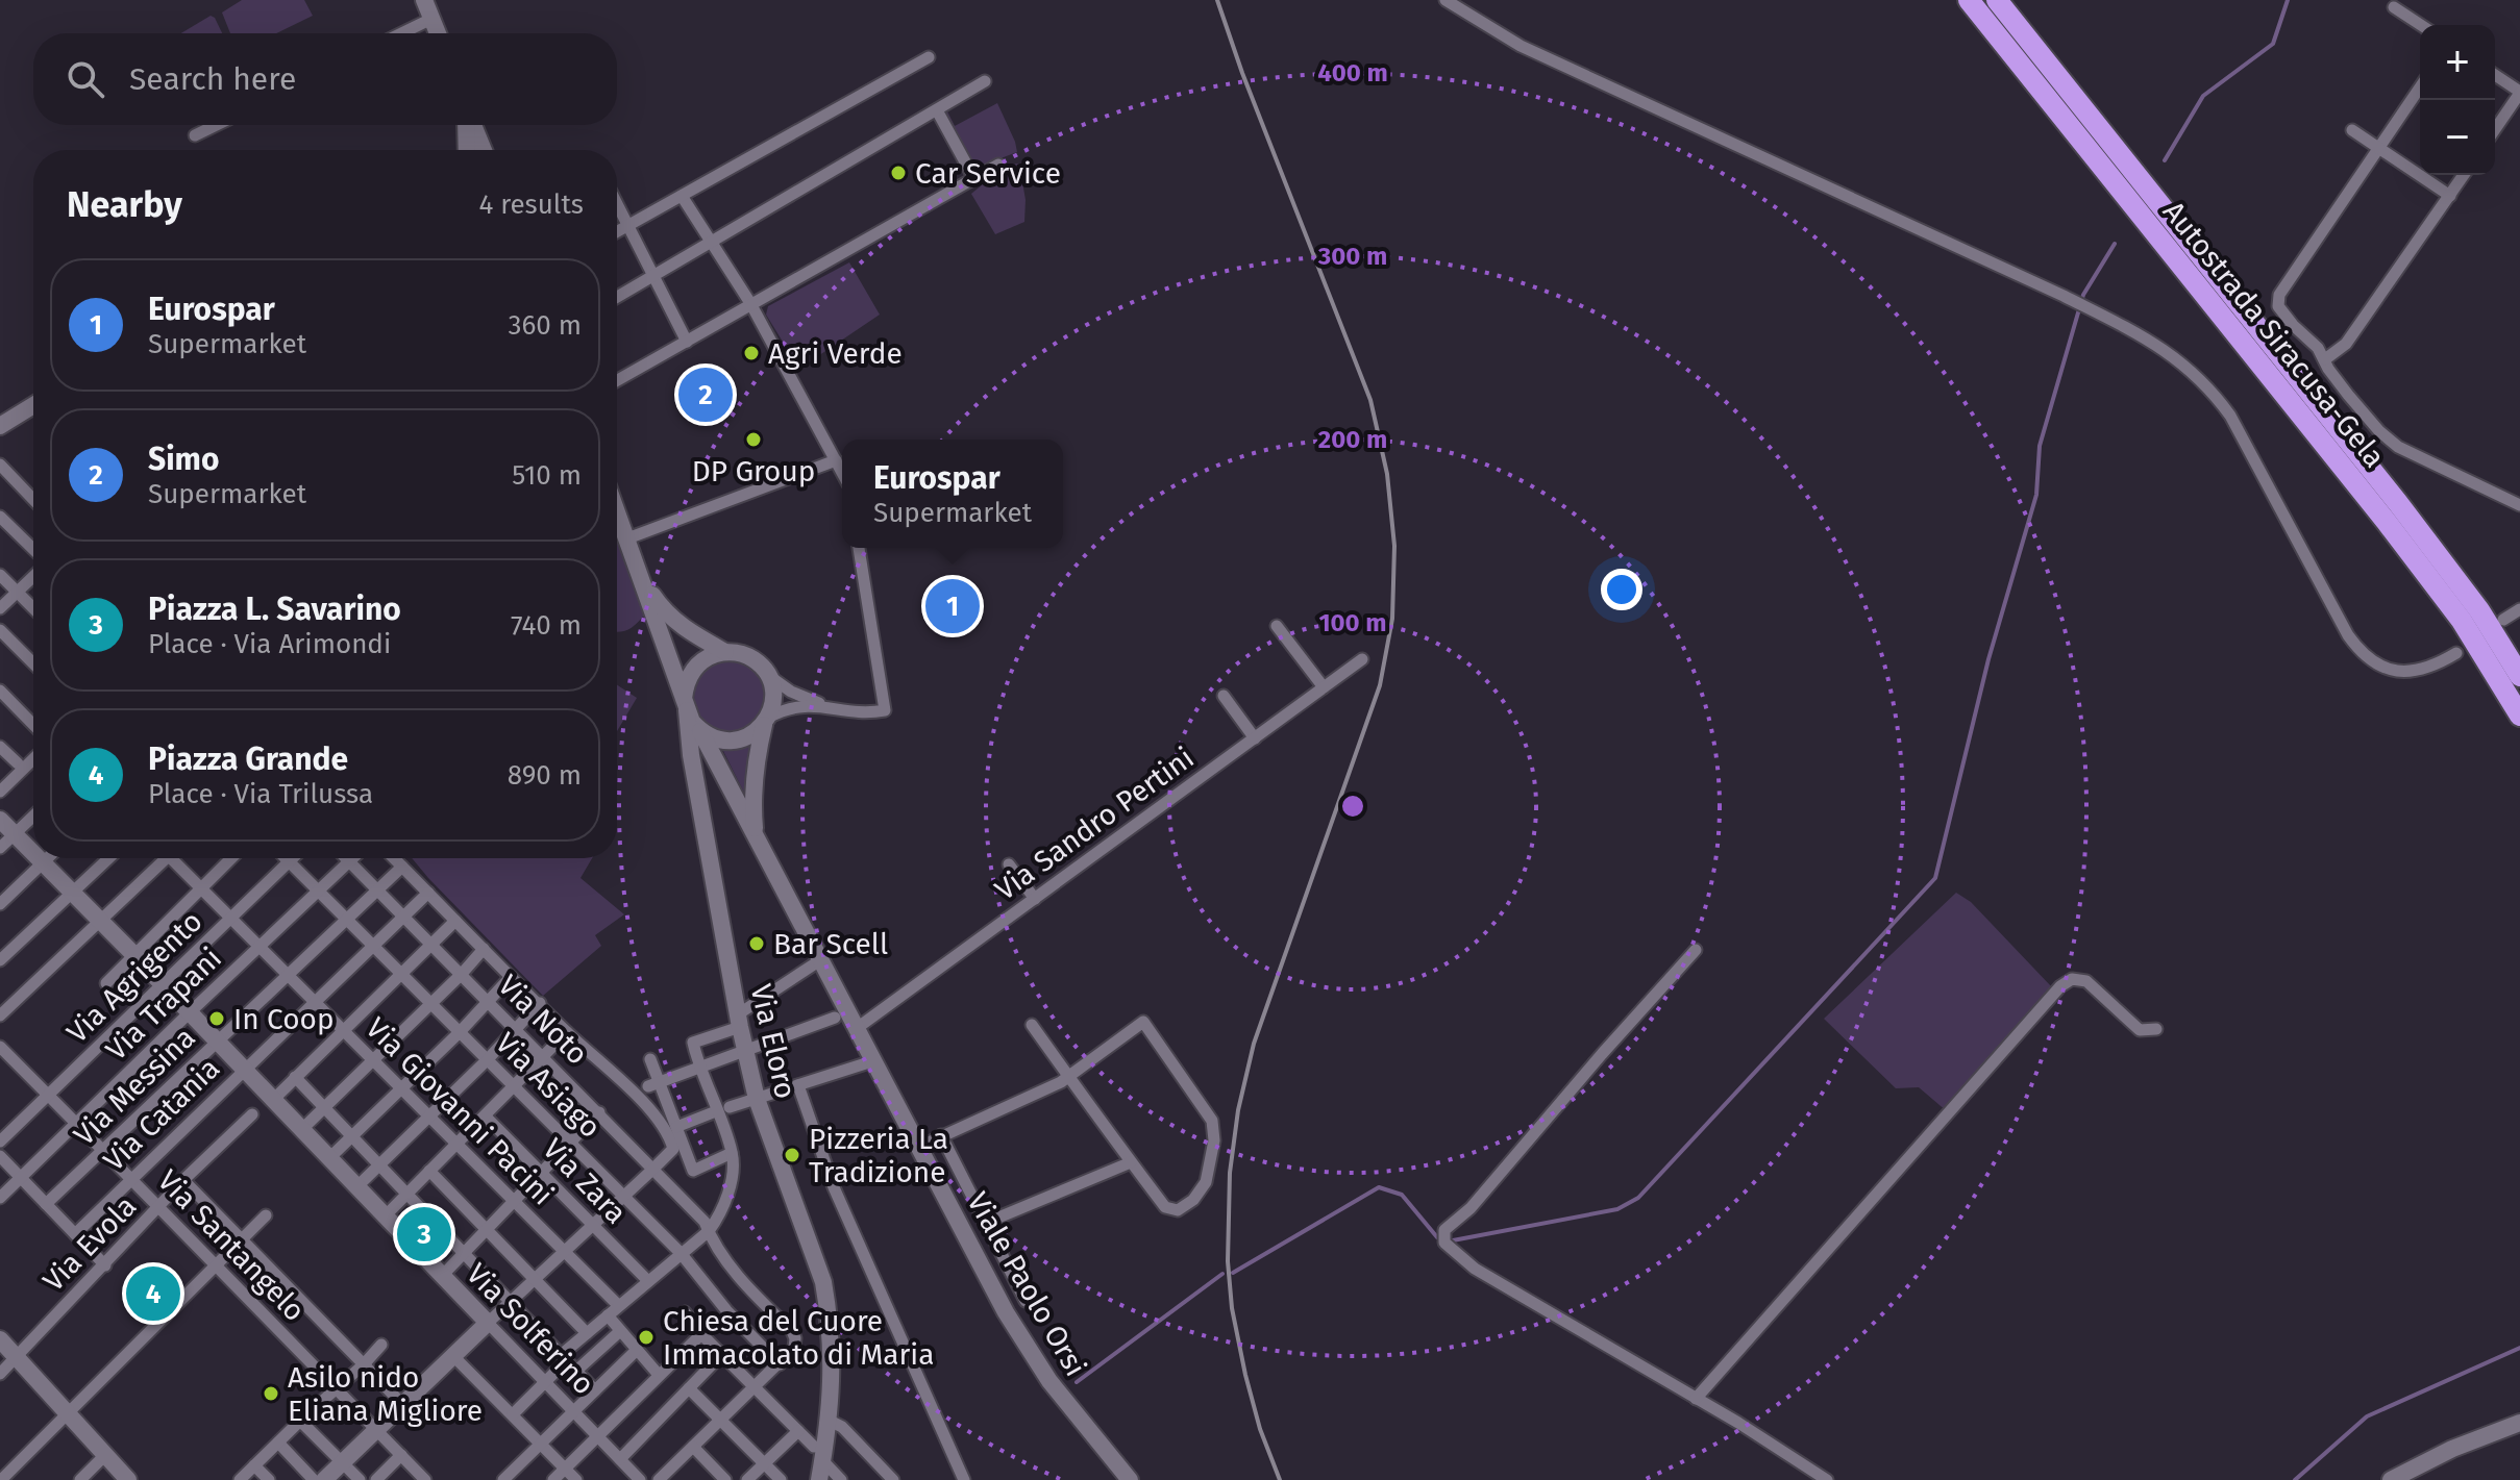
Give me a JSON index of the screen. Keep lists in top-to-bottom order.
{
  "streets": {
    "highway": ["Autostrada Siracusa-Gela"],
    "street": [
      "Via Sandro Pertini",
      "Via Agrigento",
      "Via Trapani",
      "Via Noto",
      "Via Eloro",
      "Via Asiago",
      "Via Messina",
      "Via Giovanni Pacini",
      "Via Catania",
      "Via Zara",
      "Via Evola",
      "Via Santangelo",
      "Viale Paolo Orsi",
      "Via Solferino"
    ]
  },
  "crossings": [
    ["Via Sandro Pertini", "Via Eloro"],
    ["Via Sandro Pertini", "Viale Paolo Orsi"],
    ["Via Agrigento", "Via Asiago"],
    ["Via Agrigento", "Via Giovanni Pacini"],
    ["Via Agrigento", "Via Santangelo"],
    ["Via Agrigento", "Via Solferino"],
    ["Via Trapani", "Via Noto"],
    ["Via Trapani", "Via Asiago"],
    ["Via Trapani", "Via Giovanni Pacini"],
    ["Via Trapani", "Via Santangelo"],
    ["Via Trapani", "Via Solferino"],
    ["Via Noto", "Via Asiago"],
    ["Via Noto", "Via Messina"],
    ["Via Noto", "Via Catania"],
    ["Via Eloro", "Viale Paolo Orsi"],
    ["Via Asiago", "Via Messina"],
    ["Via Asiago", "Via Catania"],
    ["Via Messina", "Via Giovanni Pacini"],
    ["Via Messina", "Via Santangelo"],
    ["Via Messina", "Via Solferino"],
    ["Via Giovanni Pacini", "Via Catania"],
    ["Via Catania", "Via Santangelo"],
    ["Via Catania", "Via Solferino"],
    ["Via Evola", "Via Santangelo"]
  ],
  "places": [
    "Car Service",
    "Agri Verde",
    "DP Group",
    "Bar Scell",
    "In Coop",
    "Pizzeria La Tradizione",
    "Chiesa del Cuore Immacolato di Maria",
    "Asilo nido Eliana Migliore"
  ],
  "page": {
    "map_buttons": ["+", "−"],
    "search": "Search here",
    "heading": ["Nearby", "4 results"],
    "list": [
      {
        "mark": "1",
        "name": "Eurospar",
        "note": "Supermarket",
        "value": "360 m"
      },
      {
        "mark": "2",
        "name": "Simo",
        "note": "Supermarket",
        "value": "510 m"
      },
      {
        "mark": "3",
        "name": "Piazza L. Savarino",
        "note": "Place · Via Arimondi",
        "value": "740 m"
      },
      {
        "mark": "4",
        "name": "Piazza Grande",
        "note": "Place · Via Trilussa",
        "value": "890 m"
      }
    ],
    "pins": [
      "2",
      "1",
      "3",
      "4"
    ],
    "popup": ["Eurospar", "Supermarket"]
  },
  "rings": [
    "400 m",
    "300 m",
    "200 m",
    "100 m"
  ]
}
